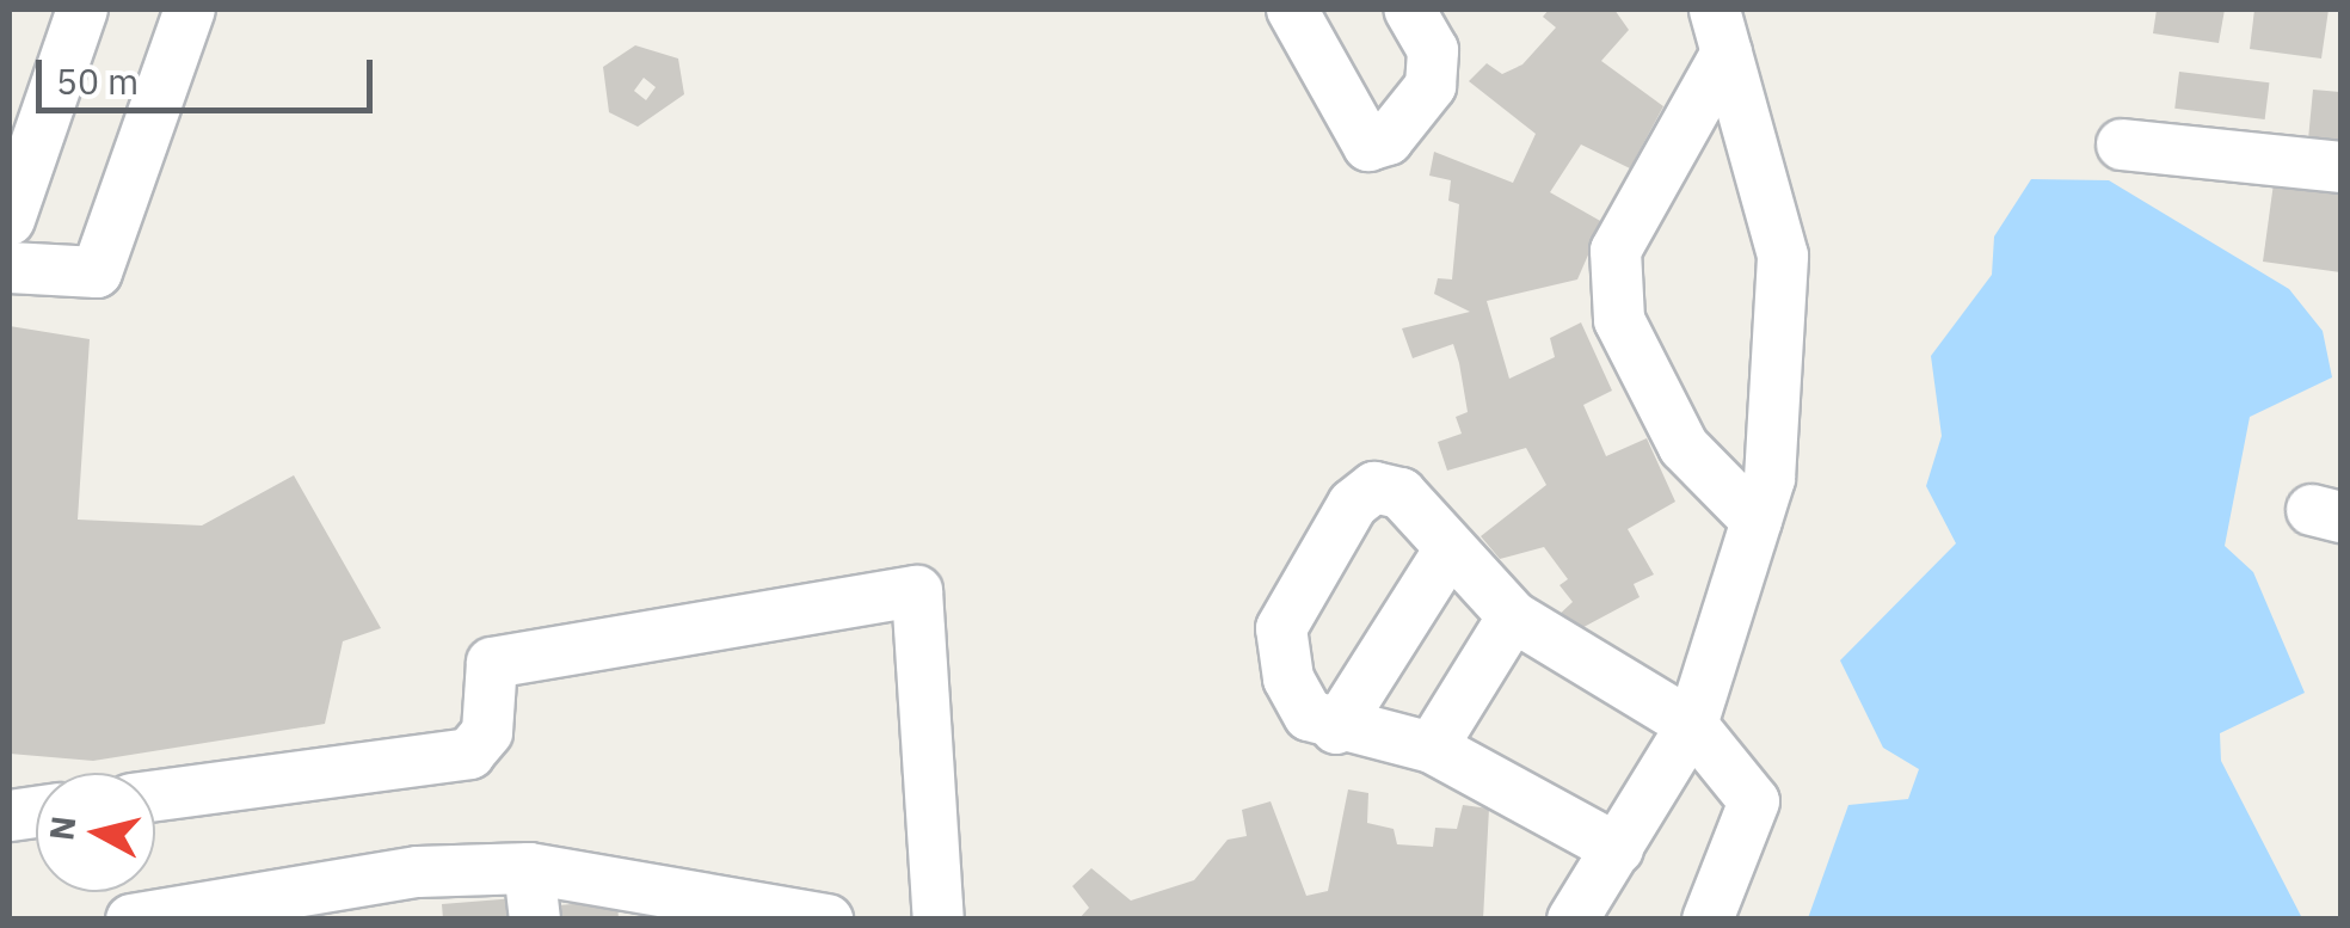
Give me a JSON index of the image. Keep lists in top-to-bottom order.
{
  "scale_bar": "50 m",
  "north": "left"
}
